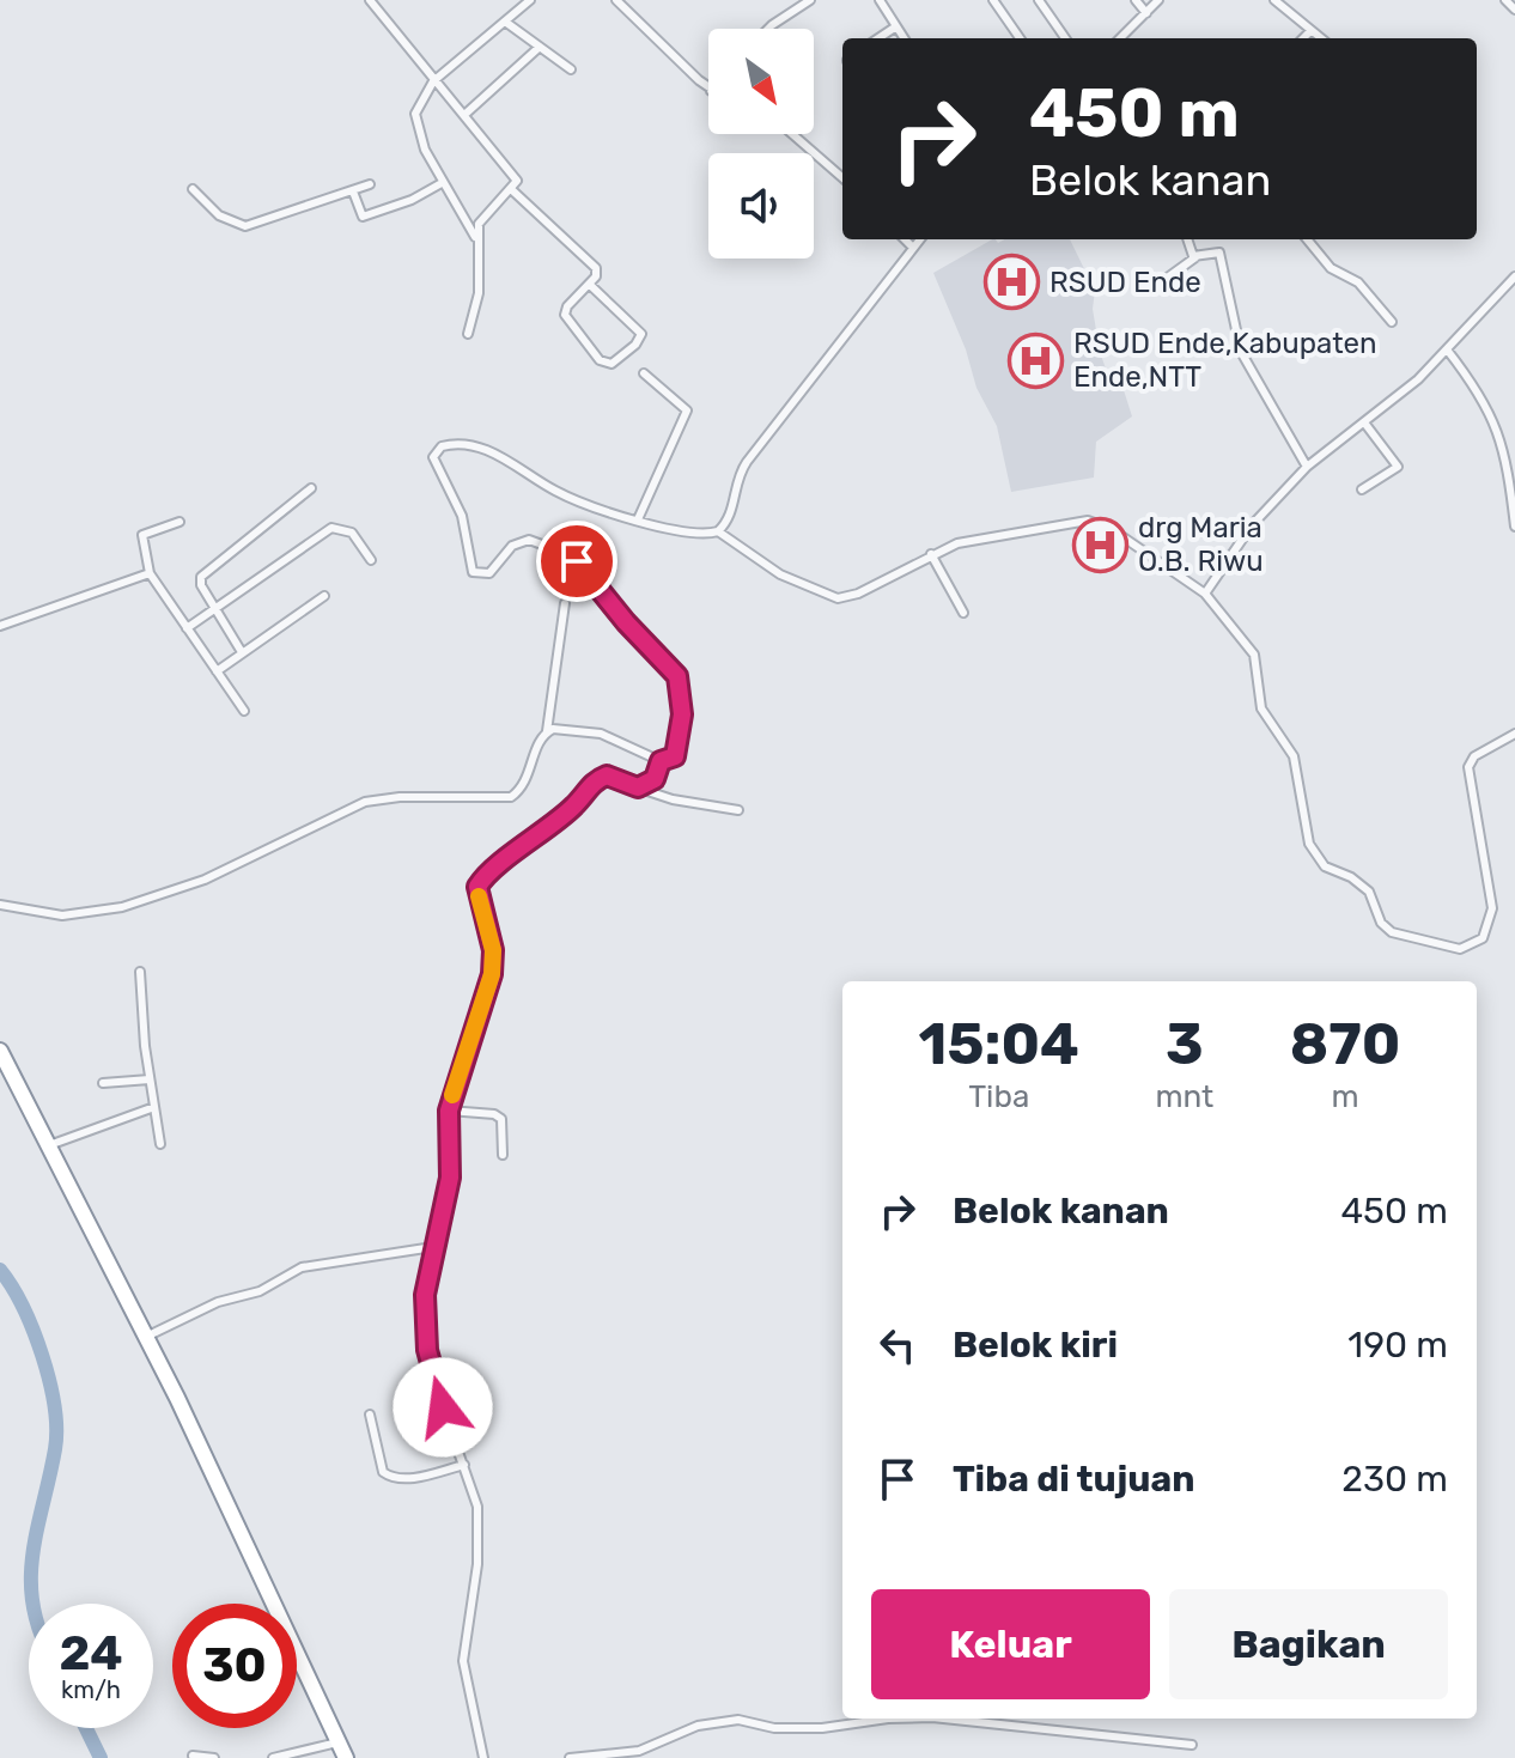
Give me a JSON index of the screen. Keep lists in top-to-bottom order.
{
  "places": {
    "hospital": ["RSUD Ende", "RSUD Ende,Kabupaten Ende,NTT", "drg Maria O.B. Riwu"]
  },
  "north": "bottom right",
  "page": {
    "turn": ["450 m", "Belok kanan"],
    "eta": [
      "15:04",
      "Tiba",
      "3",
      "mnt",
      "870",
      "m"
    ],
    "list": [
      {
        "name": "Belok kanan",
        "value": "450 m"
      },
      {
        "name": "Belok kiri",
        "value": "190 m"
      },
      {
        "name": "Tiba di tujuan",
        "value": "230 m"
      }
    ],
    "buttons": ["Keluar", "Bagikan"],
    "speed": "24 km/h",
    "limit": "30"
  }
}
